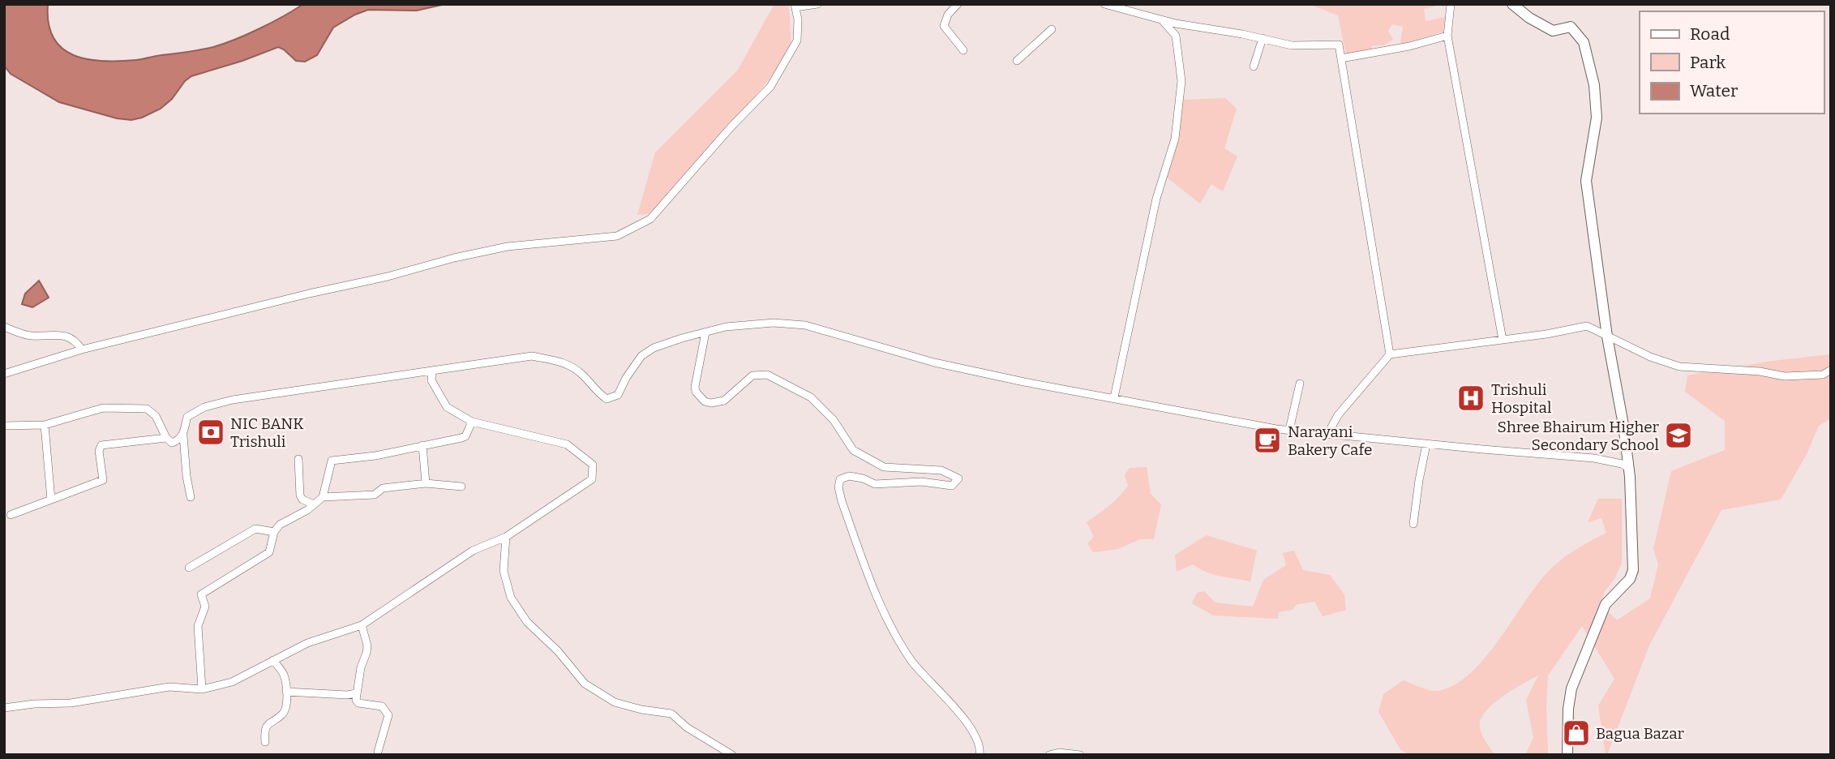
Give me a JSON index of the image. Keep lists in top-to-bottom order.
{
  "places": {
    "hospital": ["Trishuli Hospital"],
    "bank": ["NIC BANK Trishuli"],
    "school or university": ["Shree Bhairum Higher Secondary School"],
    "cafe": ["Narayani Bakery Cafe"],
    "shop": ["Bagua Bazar"]
  },
  "legend": ["Road", "Park", "Water"]
}
